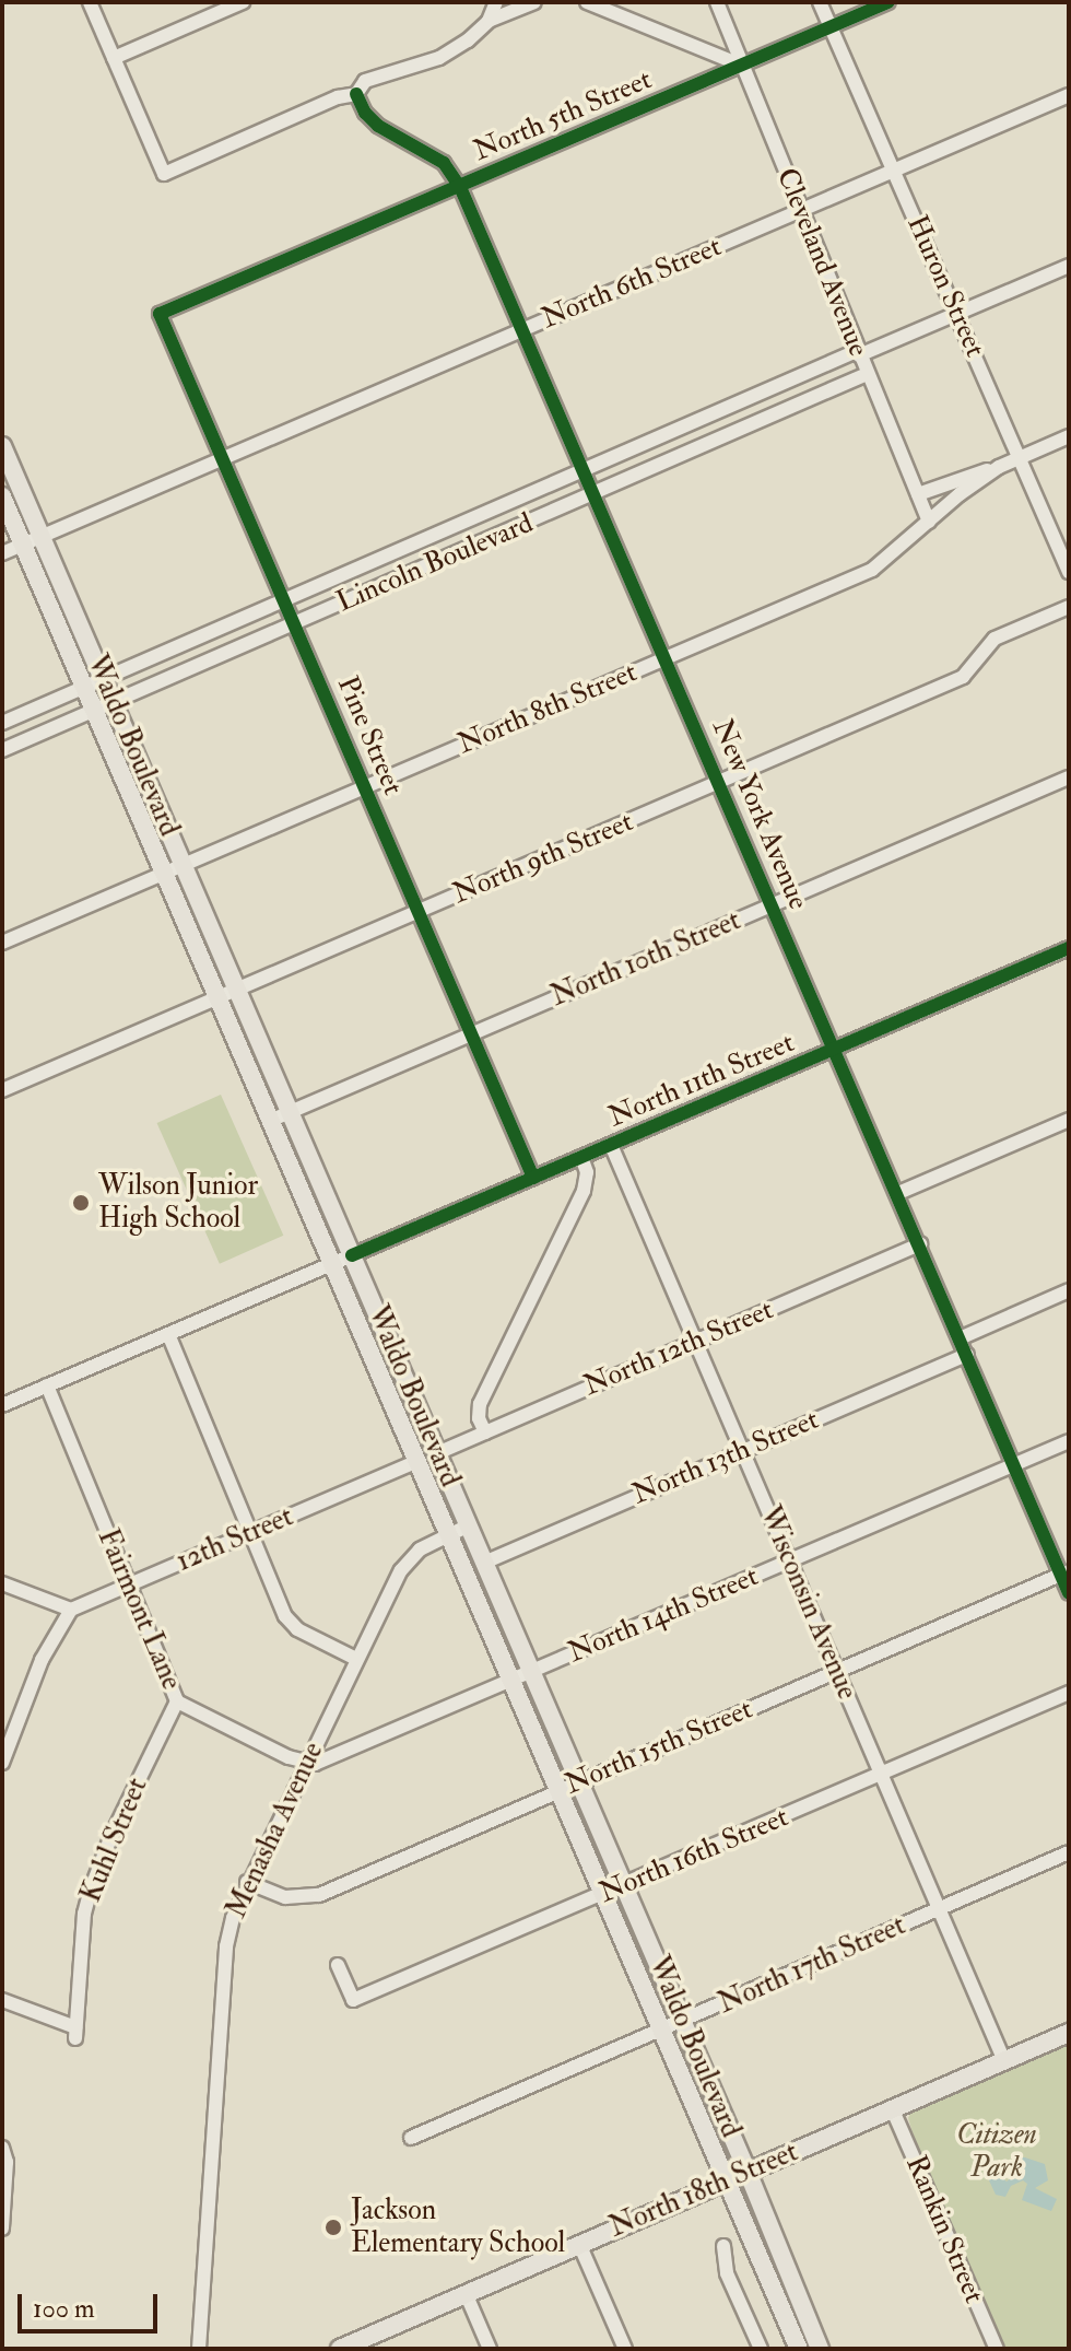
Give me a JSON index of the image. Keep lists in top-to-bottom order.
{
  "streets": {
    "main road": ["Waldo Boulevard", "North 18th Street"],
    "street": [
      "North 5th Street",
      "Cleveland Avenue",
      "North 6th Street",
      "Huron Street",
      "Lincoln Boulevard",
      "North 8th Street",
      "Pine Street",
      "New York Avenue",
      "North 9th Street",
      "North 10th Street",
      "North 11th Street",
      "North 12th Street",
      "North 13th Street",
      "12th Street",
      "Wisconsin Avenue",
      "Fairmont Lane",
      "North 14th Street",
      "North 15th Street",
      "Menasha Avenue",
      "Kuhl Street",
      "North 16th Street",
      "North 17th Street",
      "Rankin Street"
    ]
  },
  "crossings": [
    ["North 5th Street", "Cleveland Avenue"],
    ["North 5th Street", "Huron Street"],
    ["North 5th Street", "Pine Street"],
    ["North 5th Street", "New York Avenue"],
    ["Cleveland Avenue", "North 6th Street"],
    ["Cleveland Avenue", "Lincoln Boulevard"],
    ["Cleveland Avenue", "North 8th Street"],
    ["North 6th Street", "Huron Street"],
    ["North 6th Street", "Pine Street"],
    ["North 6th Street", "Waldo Boulevard"],
    ["North 6th Street", "New York Avenue"],
    ["Huron Street", "Lincoln Boulevard"],
    ["Huron Street", "North 8th Street"],
    ["Lincoln Boulevard", "Pine Street"],
    ["Lincoln Boulevard", "Waldo Boulevard"],
    ["Lincoln Boulevard", "New York Avenue"],
    ["North 8th Street", "Pine Street"],
    ["North 8th Street", "Waldo Boulevard"],
    ["North 8th Street", "New York Avenue"],
    ["Pine Street", "North 9th Street"],
    ["Pine Street", "North 10th Street"],
    ["Pine Street", "North 11th Street"],
    ["Waldo Boulevard", "North 9th Street"],
    ["Waldo Boulevard", "North 10th Street"],
    ["Waldo Boulevard", "North 11th Street"],
    ["Waldo Boulevard", "North 12th Street"],
    ["Waldo Boulevard", "North 13th Street"],
    ["Waldo Boulevard", "12th Street"],
    ["Waldo Boulevard", "North 14th Street"],
    ["Waldo Boulevard", "North 15th Street"],
    ["Waldo Boulevard", "Menasha Avenue"],
    ["Waldo Boulevard", "North 16th Street"],
    ["Waldo Boulevard", "North 17th Street"],
    ["Waldo Boulevard", "North 18th Street"],
    ["New York Avenue", "North 9th Street"],
    ["New York Avenue", "North 10th Street"],
    ["New York Avenue", "North 11th Street"],
    ["New York Avenue", "North 12th Street"],
    ["New York Avenue", "North 13th Street"],
    ["New York Avenue", "North 14th Street"],
    ["New York Avenue", "North 15th Street"],
    ["North 11th Street", "Wisconsin Avenue"],
    ["North 11th Street", "Fairmont Lane"],
    ["North 12th Street", "Wisconsin Avenue"],
    ["North 13th Street", "Wisconsin Avenue"],
    ["12th Street", "Fairmont Lane"],
    ["Wisconsin Avenue", "North 14th Street"],
    ["Wisconsin Avenue", "North 15th Street"],
    ["Wisconsin Avenue", "North 16th Street"],
    ["Wisconsin Avenue", "North 17th Street"],
    ["Wisconsin Avenue", "North 18th Street"],
    ["Fairmont Lane", "North 14th Street"],
    ["Fairmont Lane", "Menasha Avenue"],
    ["Fairmont Lane", "Kuhl Street"],
    ["North 14th Street", "Menasha Avenue"],
    ["North 15th Street", "Menasha Avenue"],
    ["North 18th Street", "Rankin Street"]
  ],
  "parks": ["Citizen Park"],
  "places": ["Wilson Junior High School", "Jackson Elementary School"],
  "scale_bar": "100 m"
}
